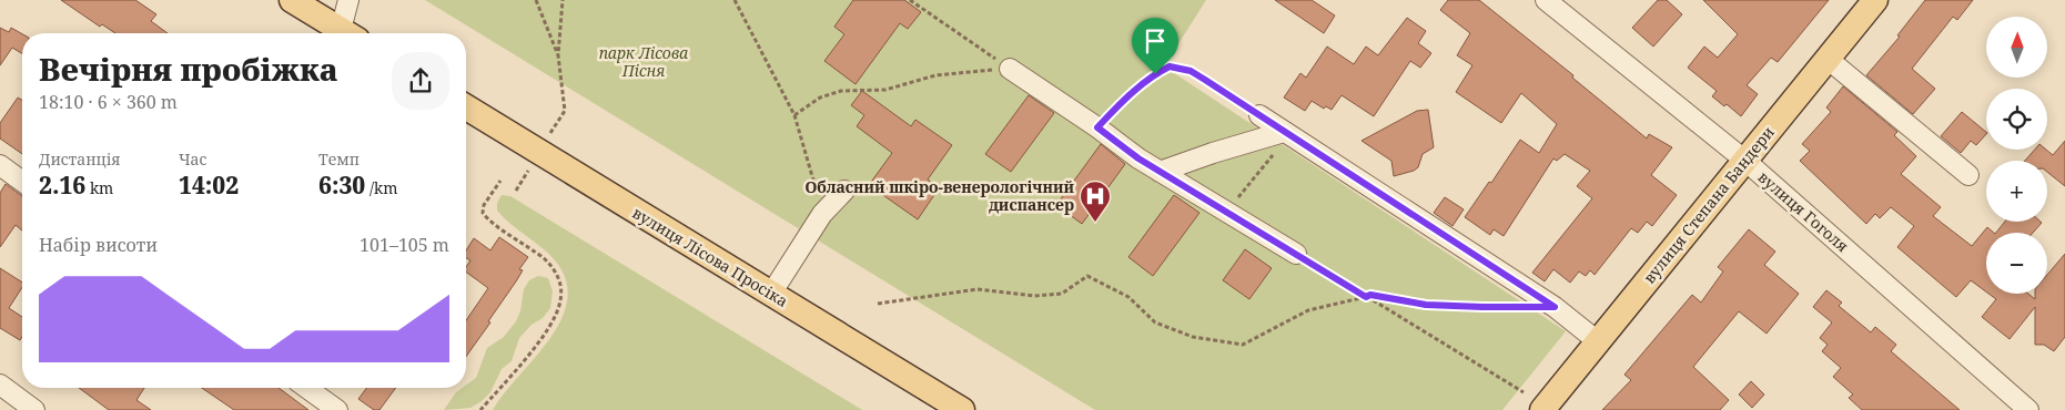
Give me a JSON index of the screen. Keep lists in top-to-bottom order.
{
  "streets": {
    "main road": ["вулиця Степана Бандери", "вулиця Лісова Просіка"],
    "street": ["вулиця Гоголя"]
  },
  "crossings": [
    ["вулиця Степана Бандери", "вулиця Гоголя"]
  ],
  "parks": ["парк Лісова Пісня"],
  "places": {
    "hospital": ["Обласний шкіро-венерологічний диспансер"]
  },
  "north": "top",
  "page": {
    "map_buttons": ["+", "−"],
    "heading": ["Вечірня пробіжка", "18:10 · 6 × 360 m"],
    "stats": [
      ["Дистанція", "2.16 km"],
      ["Час", "14:02"],
      ["Темп", "6:30 /km"]
    ],
    "chart": ["Набір висоти", "101–105 m"]
  }
}
